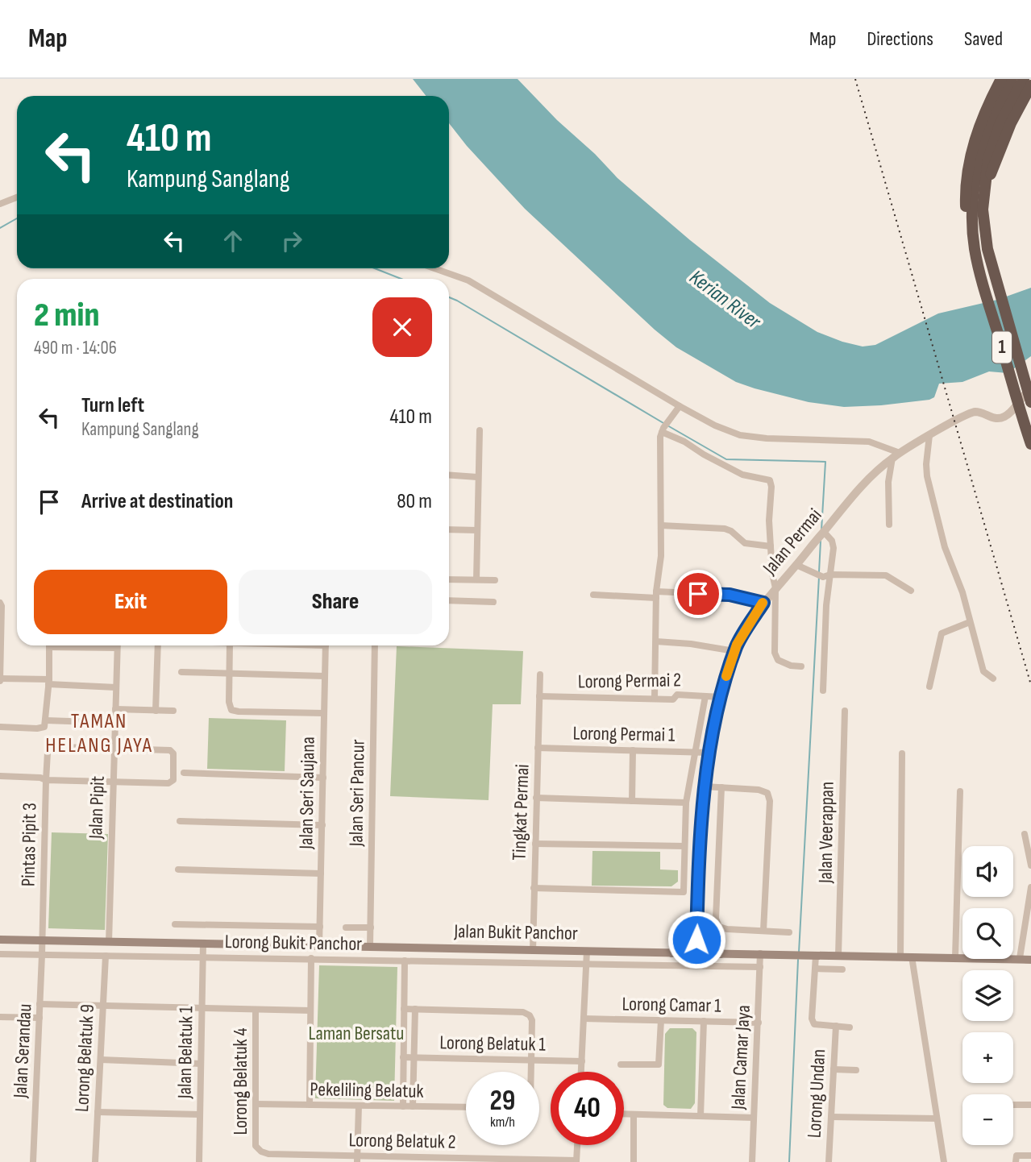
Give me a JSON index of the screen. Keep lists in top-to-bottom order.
{
  "streets": {
    "highway": ["1"],
    "main road": ["Jalan Bukit Panchor"],
    "street": [
      "Jalan Permai",
      "Lorong Permai 2",
      "Lorong Permai 1",
      "Jalan Seri Saujana",
      "Jalan Seri Pancur",
      "Jalan Pipit",
      "Tingkat Permai",
      "Jalan Veerappan",
      "Pintas Pipit 3",
      "Lorong Bukit Panchor",
      "Lorong Camar 1",
      "Lorong Belatuk 1",
      "Jalan Serandau",
      "Jalan Belatuk 1",
      "Jalan Camar Jaya",
      "Lorong Belatuk 9",
      "Lorong Belatuk 4",
      "Pekeliling Belatuk",
      "Lorong Undan",
      "Lorong Belatuk 2"
    ]
  },
  "crossings": [
    ["Jalan Permai", "Lorong Permai 2"],
    ["Jalan Permai", "Lorong Permai 1"],
    ["Jalan Permai", "Jalan Bukit Panchor"],
    ["Lorong Permai 2", "Tingkat Permai"],
    ["Lorong Permai 1", "Tingkat Permai"],
    ["Jalan Seri Saujana", "Jalan Bukit Panchor"],
    ["Jalan Seri Pancur", "Jalan Bukit Panchor"],
    ["Jalan Pipit", "Pintas Pipit 3"],
    ["Jalan Pipit", "Jalan Bukit Panchor"],
    ["Tingkat Permai", "Jalan Bukit Panchor"],
    ["Jalan Veerappan", "Jalan Bukit Panchor"],
    ["Pintas Pipit 3", "Jalan Bukit Panchor"],
    ["Pintas Pipit 3", "Jalan Serandau"],
    ["Jalan Bukit Panchor", "Lorong Bukit Panchor"],
    ["Jalan Bukit Panchor", "Jalan Serandau"],
    ["Jalan Bukit Panchor", "Jalan Belatuk 1"],
    ["Jalan Bukit Panchor", "Jalan Camar Jaya"],
    ["Lorong Bukit Panchor", "Jalan Serandau"],
    ["Lorong Bukit Panchor", "Jalan Belatuk 1"],
    ["Lorong Bukit Panchor", "Lorong Belatuk 9"],
    ["Lorong Camar 1", "Jalan Camar Jaya"],
    ["Lorong Belatuk 4", "Pekeliling Belatuk"],
    ["Lorong Belatuk 4", "Lorong Belatuk 2"]
  ],
  "districts": ["TAMAN HELANG JAYA"],
  "water": ["Kerian River"],
  "parks": ["Laman Bersatu"],
  "page": {
    "header": "Map",
    "nav": ["Map", "Directions", "Saved"],
    "turn": ["410 m", "Kampung Sanglang"],
    "heading": ["2 min", "490 m · 14:06"],
    "list": [
      {
        "name": "Turn left",
        "note": "Kampung Sanglang",
        "value": "410 m"
      },
      {
        "name": "Arrive at destination",
        "value": "80 m"
      }
    ],
    "buttons": ["Exit", "Share"],
    "map_buttons": ["+", "−"],
    "speed": "29 km/h",
    "limit": "40"
  }
}
